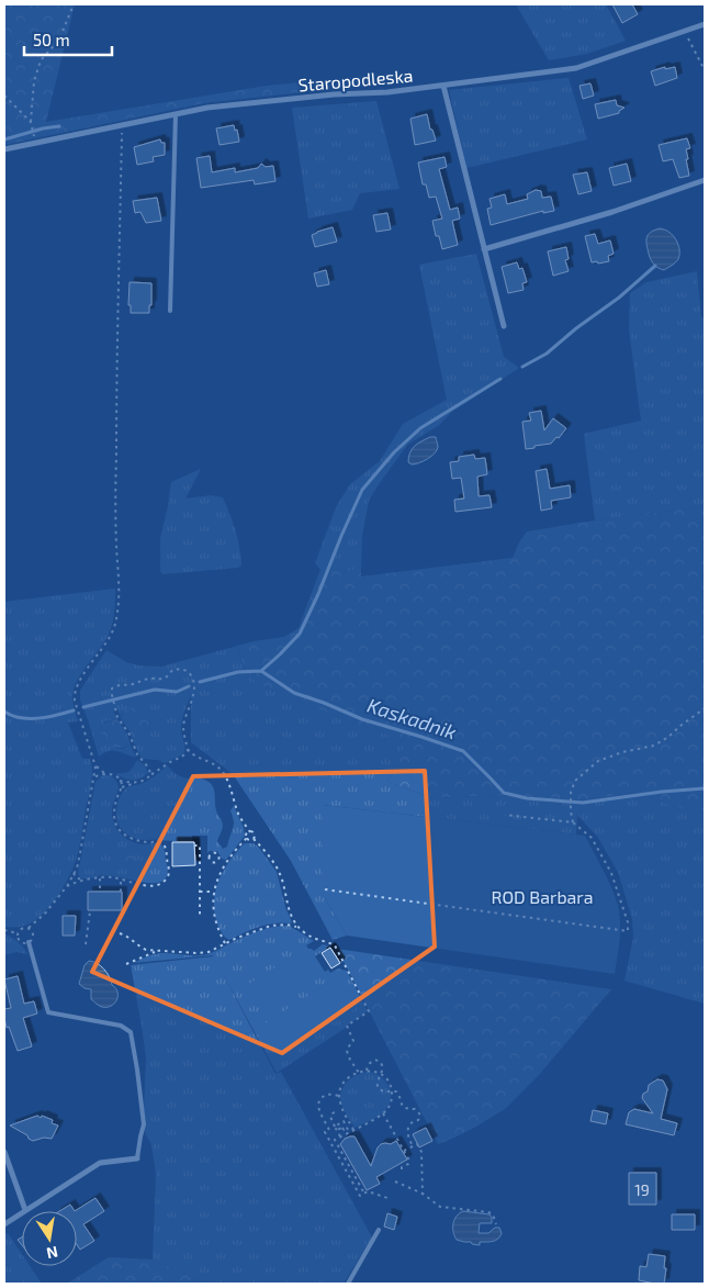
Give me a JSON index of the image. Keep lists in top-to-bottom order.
{
  "streets": {
    "street": ["Staropodleska"]
  },
  "water": ["Kaskadnik"],
  "parks": ["ROD Barbara"],
  "house_numbers": ["19"],
  "scale_bar": "50 m",
  "north": "bottom"
}
